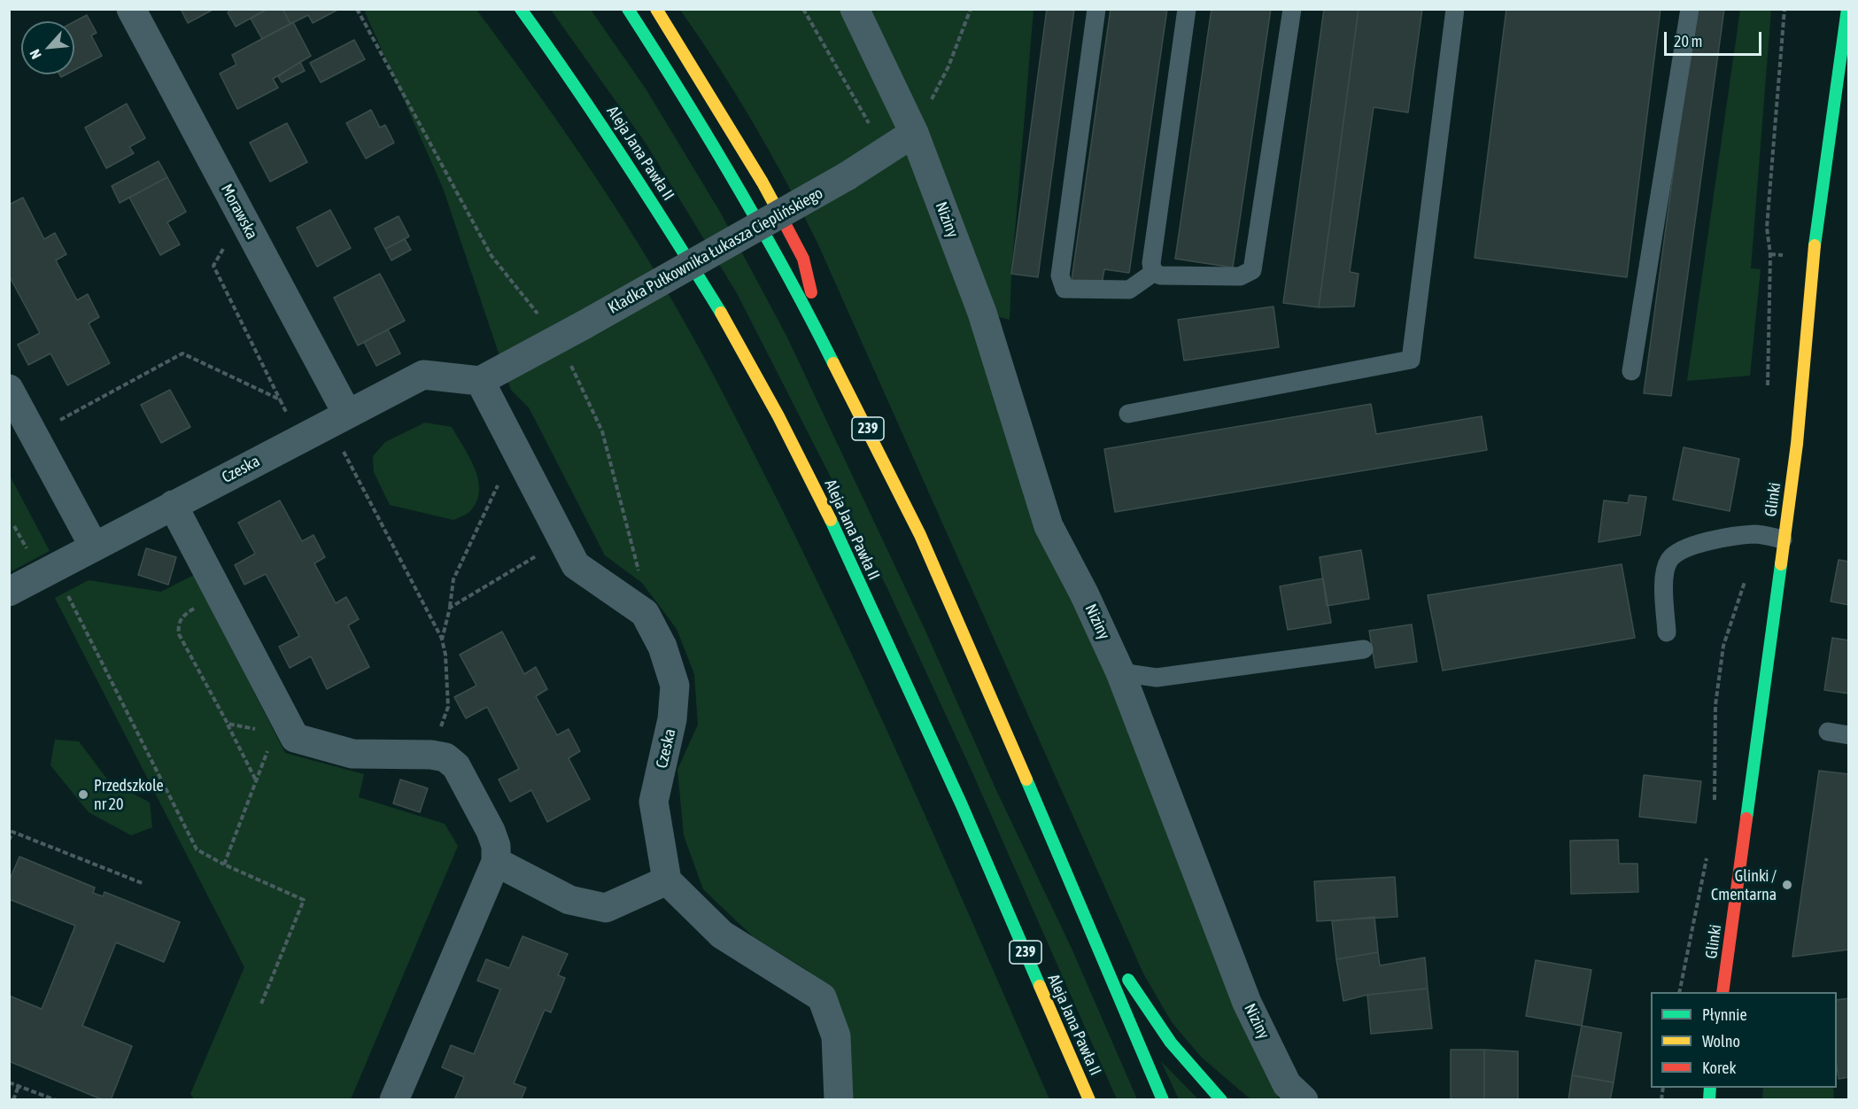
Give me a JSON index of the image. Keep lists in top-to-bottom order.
{
  "streets": {
    "main road": ["Aleja Jana Pawła II", "239", "Glinki"],
    "street": [
      "Morawska",
      "Niziny",
      "Kładka Pułkownika Łukasza Cieplińskiego",
      "Czeska"
    ]
  },
  "crossings": [
    ["Morawska", "Czeska"],
    ["Niziny", "Kładka Pułkownika Łukasza Cieplińskiego"]
  ],
  "places": ["Przedszkole nr 20", "Glinki / Cmentarna"],
  "legend": ["Płynnie", "Wolno", "Korek"],
  "scale_bar": "20 m",
  "north": "bottom left"
}
